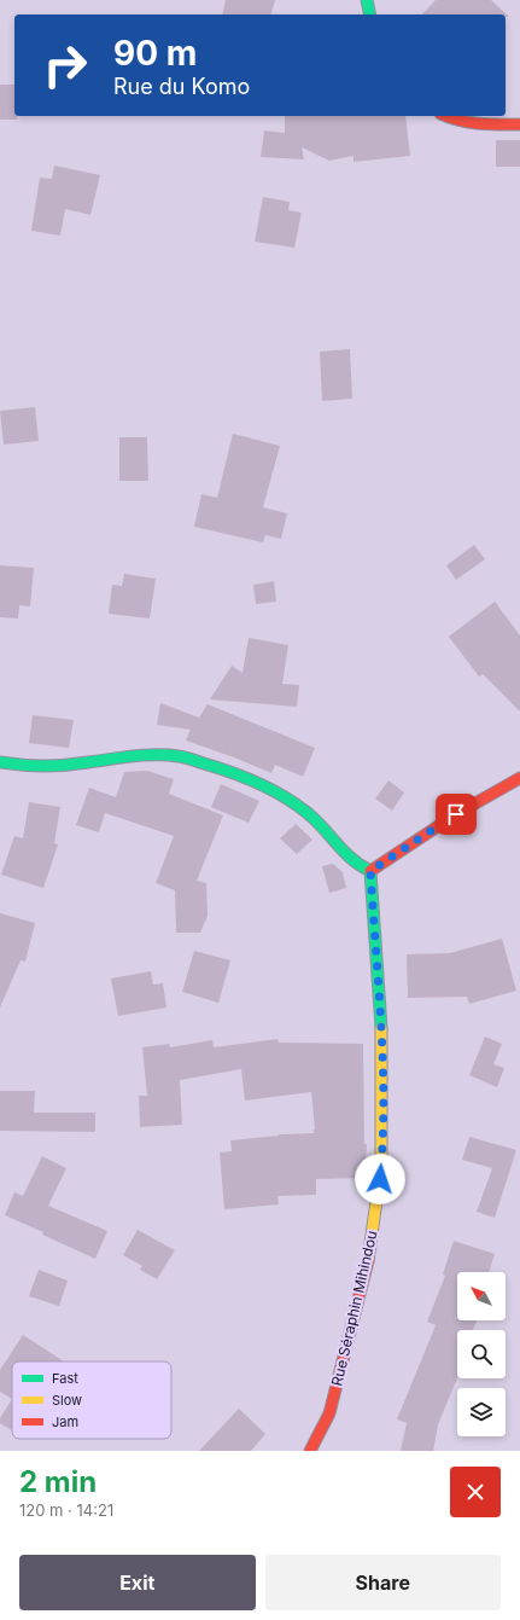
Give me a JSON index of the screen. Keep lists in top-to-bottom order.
{
  "streets": {
    "street": ["Rue Séraphin Mihindou"]
  },
  "legend": ["Fast", "Slow", "Jam"],
  "north": "top left",
  "page": {
    "turn": ["90 m", "Rue du Komo"],
    "heading": ["2 min", "120 m · 14:21"],
    "buttons": ["Exit", "Share"]
  }
}
